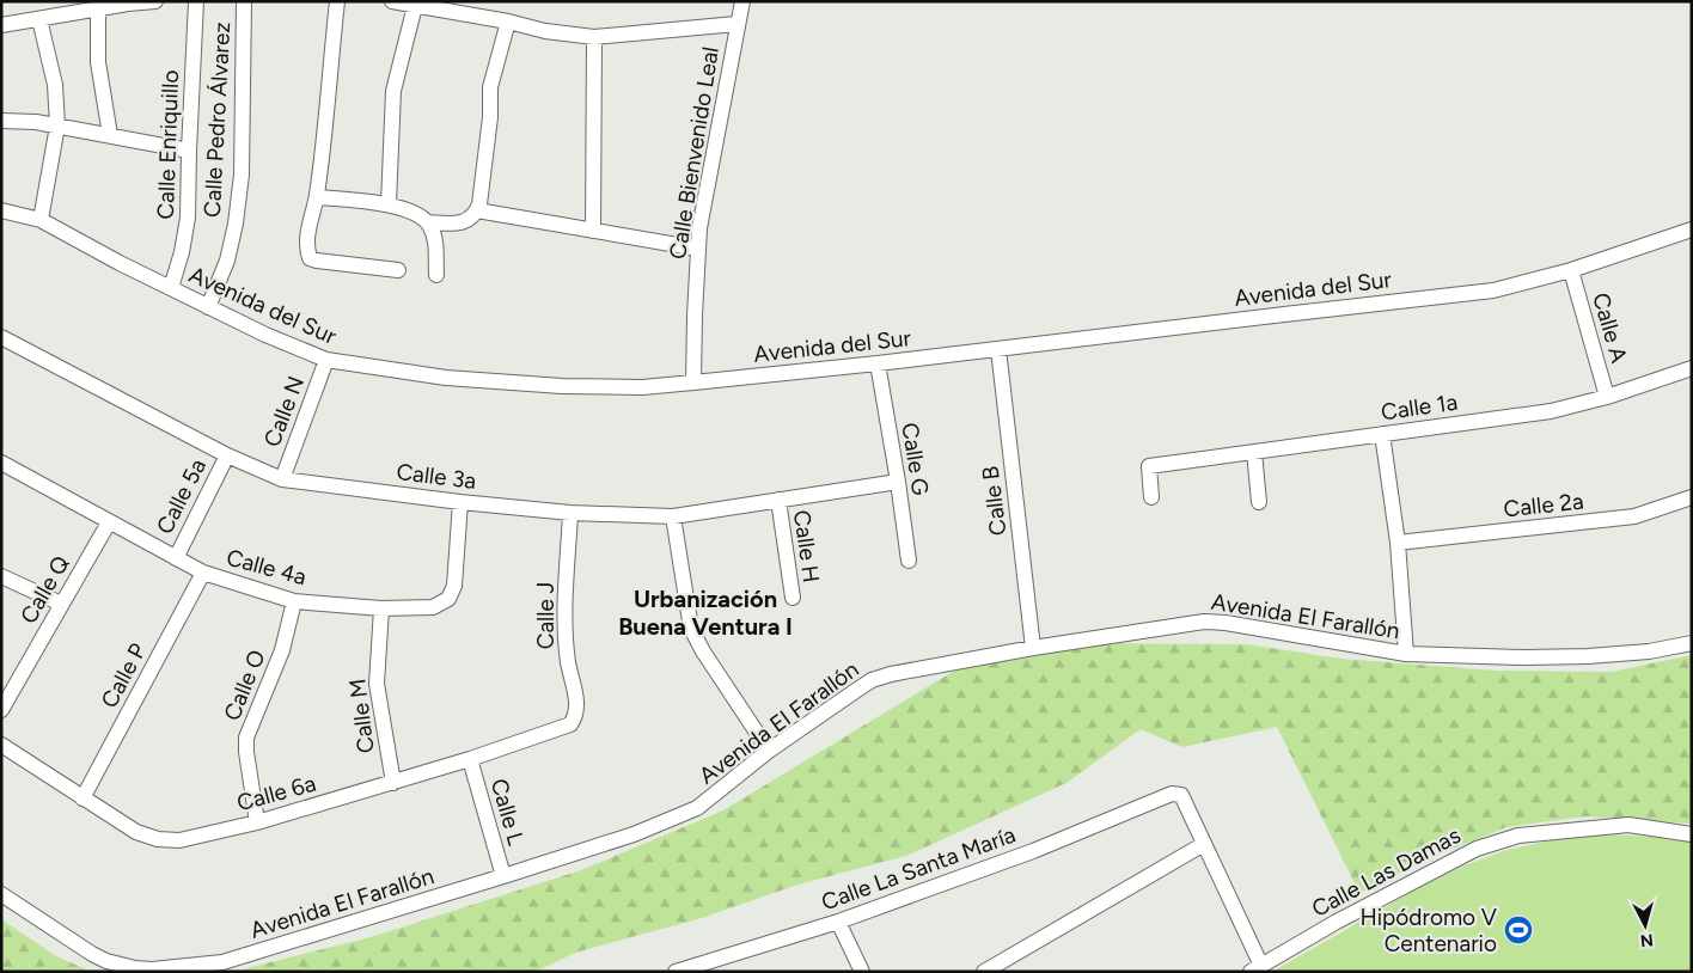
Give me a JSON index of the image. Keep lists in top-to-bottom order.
{
  "streets": {
    "street": [
      "Calle Pedro Álvarez",
      "Calle Enriquillo",
      "Calle Bienvenido Leal",
      "Avenida del Sur",
      "Calle A",
      "Calle 1a",
      "Calle N",
      "Calle G",
      "Calle 3a",
      "Calle 5a",
      "Calle B",
      "Calle 2a",
      "Calle H",
      "Calle 4a",
      "Calle Q",
      "Calle J",
      "Avenida El Farallón",
      "Calle P",
      "Calle O",
      "Calle M",
      "Calle 6a",
      "Calle L",
      "Calle La Santa María",
      "Calle Las Damas"
    ]
  },
  "crossings": [
    ["Calle Pedro Álvarez", "Avenida del Sur"],
    ["Calle Enriquillo", "Avenida del Sur"],
    ["Calle Bienvenido Leal", "Avenida del Sur"],
    ["Avenida del Sur", "Calle A"],
    ["Avenida del Sur", "Calle N"],
    ["Avenida del Sur", "Calle G"],
    ["Avenida del Sur", "Calle B"],
    ["Calle A", "Calle 1a"],
    ["Calle N", "Calle 3a"],
    ["Calle G", "Calle 3a"],
    ["Calle 3a", "Calle 5a"],
    ["Calle 3a", "Calle H"],
    ["Calle 3a", "Calle 4a"],
    ["Calle 3a", "Calle J"],
    ["Calle 5a", "Calle 4a"],
    ["Calle B", "Avenida El Farallón"],
    ["Calle 4a", "Calle Q"],
    ["Calle 4a", "Calle P"],
    ["Calle 4a", "Calle O"],
    ["Calle 4a", "Calle M"],
    ["Calle J", "Calle 6a"],
    ["Avenida El Farallón", "Calle L"],
    ["Calle P", "Calle 6a"],
    ["Calle O", "Calle 6a"],
    ["Calle M", "Calle 6a"],
    ["Calle 6a", "Calle L"]
  ],
  "districts": ["Urbanización Buena Ventura I"],
  "places": {
    "sports": ["Hipódromo V Centenario"]
  },
  "north": "bottom"
}
